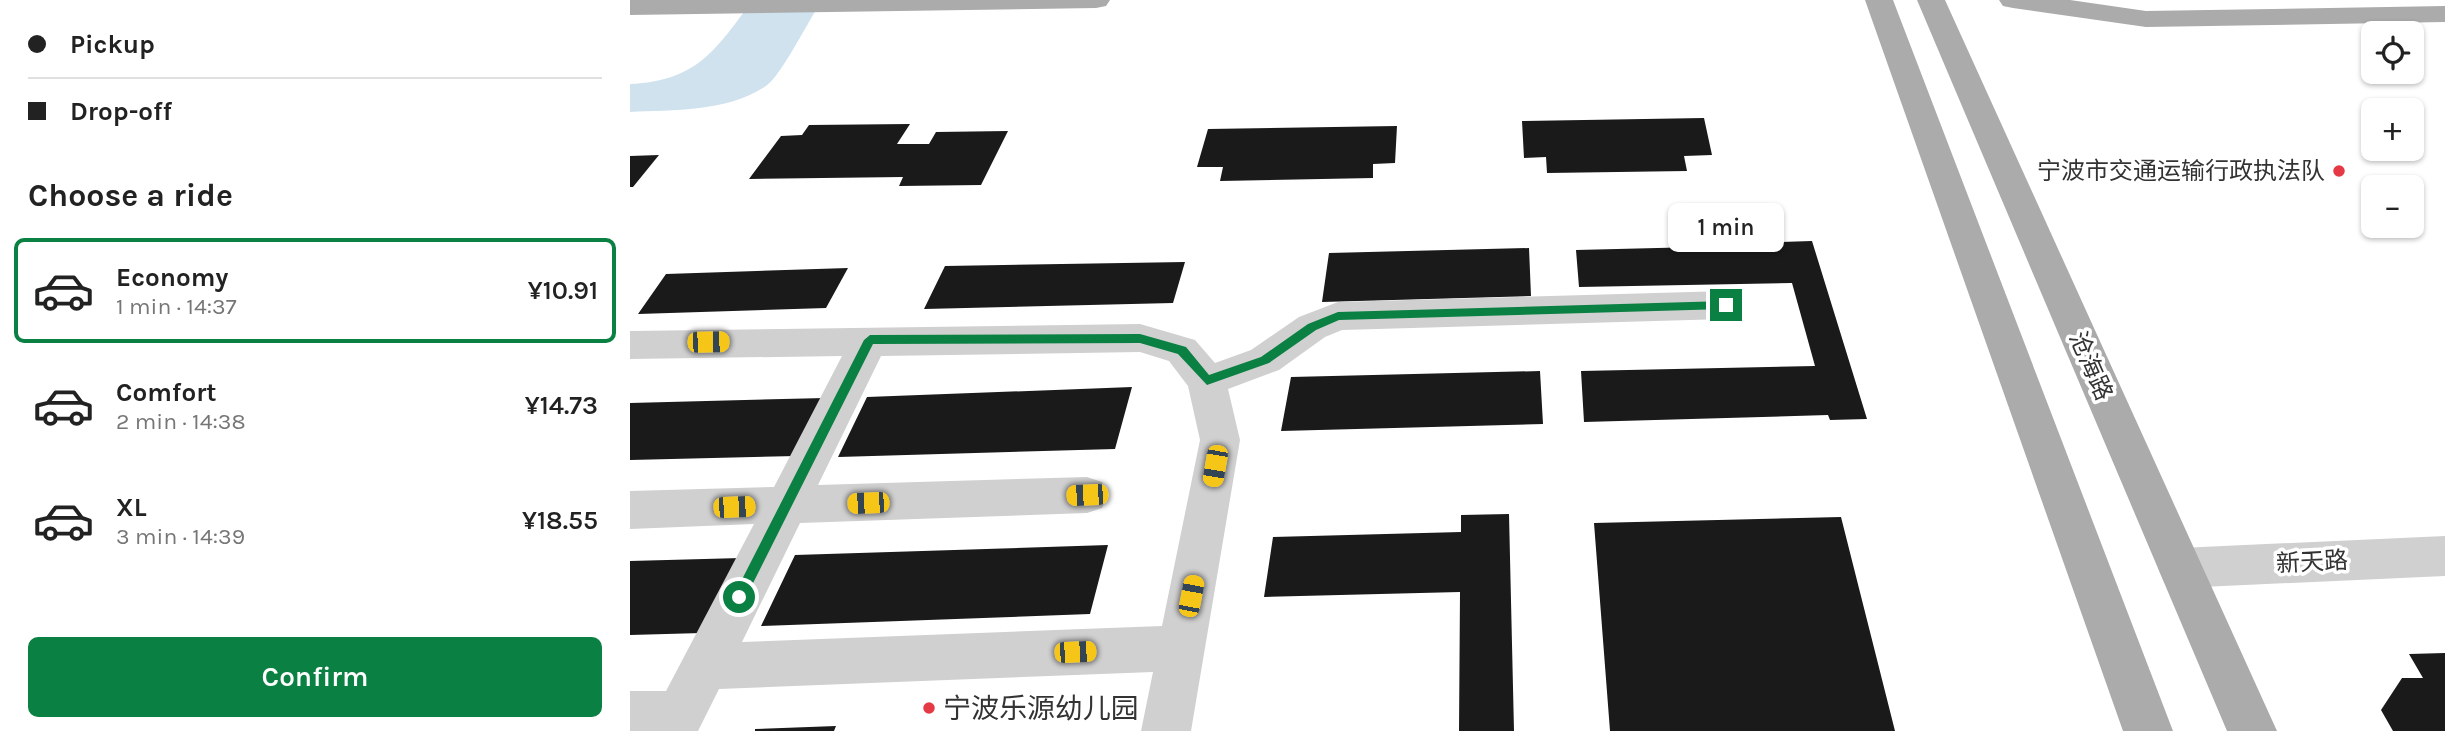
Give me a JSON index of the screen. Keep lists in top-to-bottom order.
{
  "streets": {
    "main road": ["沧海路"],
    "street": ["新天路"]
  },
  "crossings": [
    ["沧海路", "新天路"]
  ],
  "places": ["宁波市交通运输行政执法队", "宁波乐源幼儿园"],
  "page": {
    "banner": ["Pickup", "Drop-off"],
    "map_buttons": ["+", "−"],
    "heading": "Choose a ride",
    "bubble": "1 min",
    "list": [
      {
        "name": "Economy",
        "note": "1 min · 14:37",
        "value": "¥10.91"
      },
      {
        "name": "Comfort",
        "note": "2 min · 14:38",
        "value": "¥14.73"
      },
      {
        "name": "XL",
        "note": "3 min · 14:39",
        "value": "¥18.55"
      }
    ],
    "buttons": "Confirm"
  }
}
